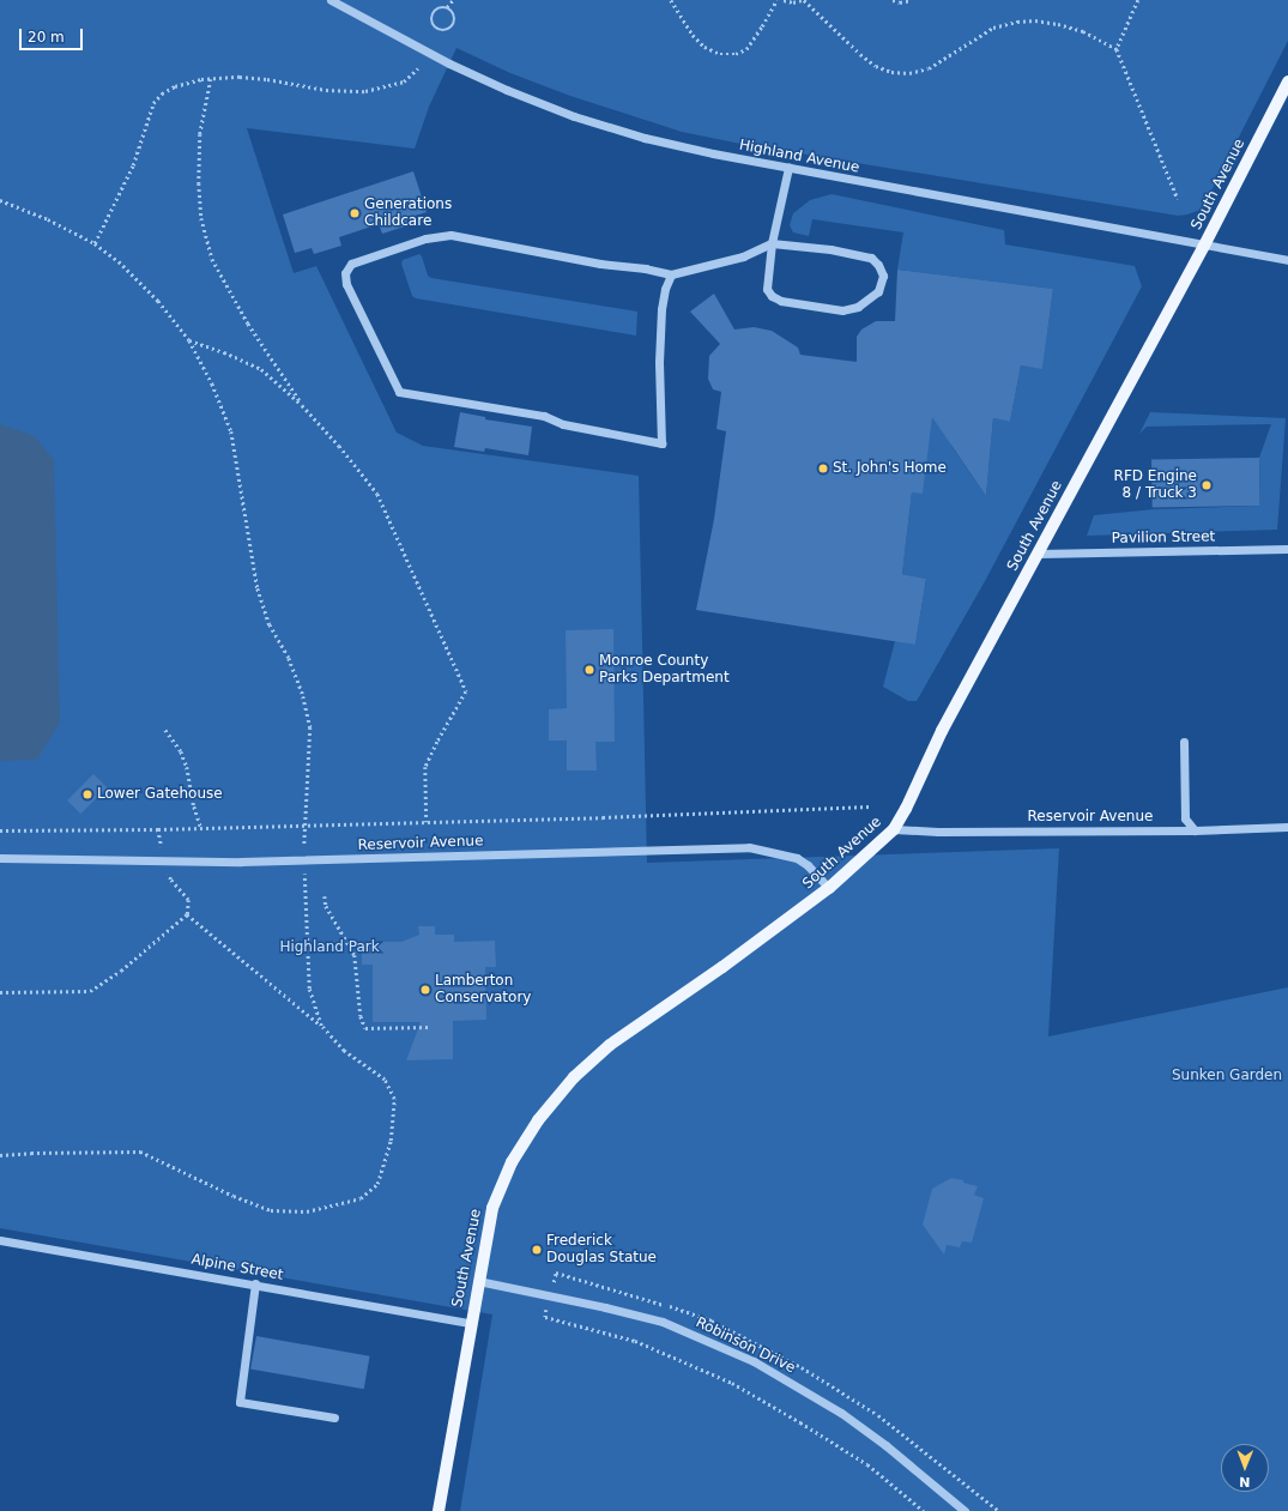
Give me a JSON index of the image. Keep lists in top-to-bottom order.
{
  "streets": {
    "main road": ["South Avenue"],
    "street": [
      "Highland Avenue",
      "Pavilion Street",
      "Reservoir Avenue",
      "Alpine Street",
      "Robinson Drive"
    ]
  },
  "crossings": [
    ["Highland Avenue", "South Avenue"],
    ["South Avenue", "Pavilion Street"],
    ["South Avenue", "Reservoir Avenue"],
    ["South Avenue", "Alpine Street"],
    ["South Avenue", "Robinson Drive"]
  ],
  "parks": ["Highland Park", "Sunken Garden"],
  "places": [
    "Generations Childcare",
    "St. John's Home",
    "RFD Engine 8 / Truck 3",
    "Monroe County Parks Department",
    "Lower Gatehouse",
    "Lamberton Conservatory",
    "Frederick Douglas Statue"
  ],
  "scale_bar": "20 m",
  "north": "bottom"
}
